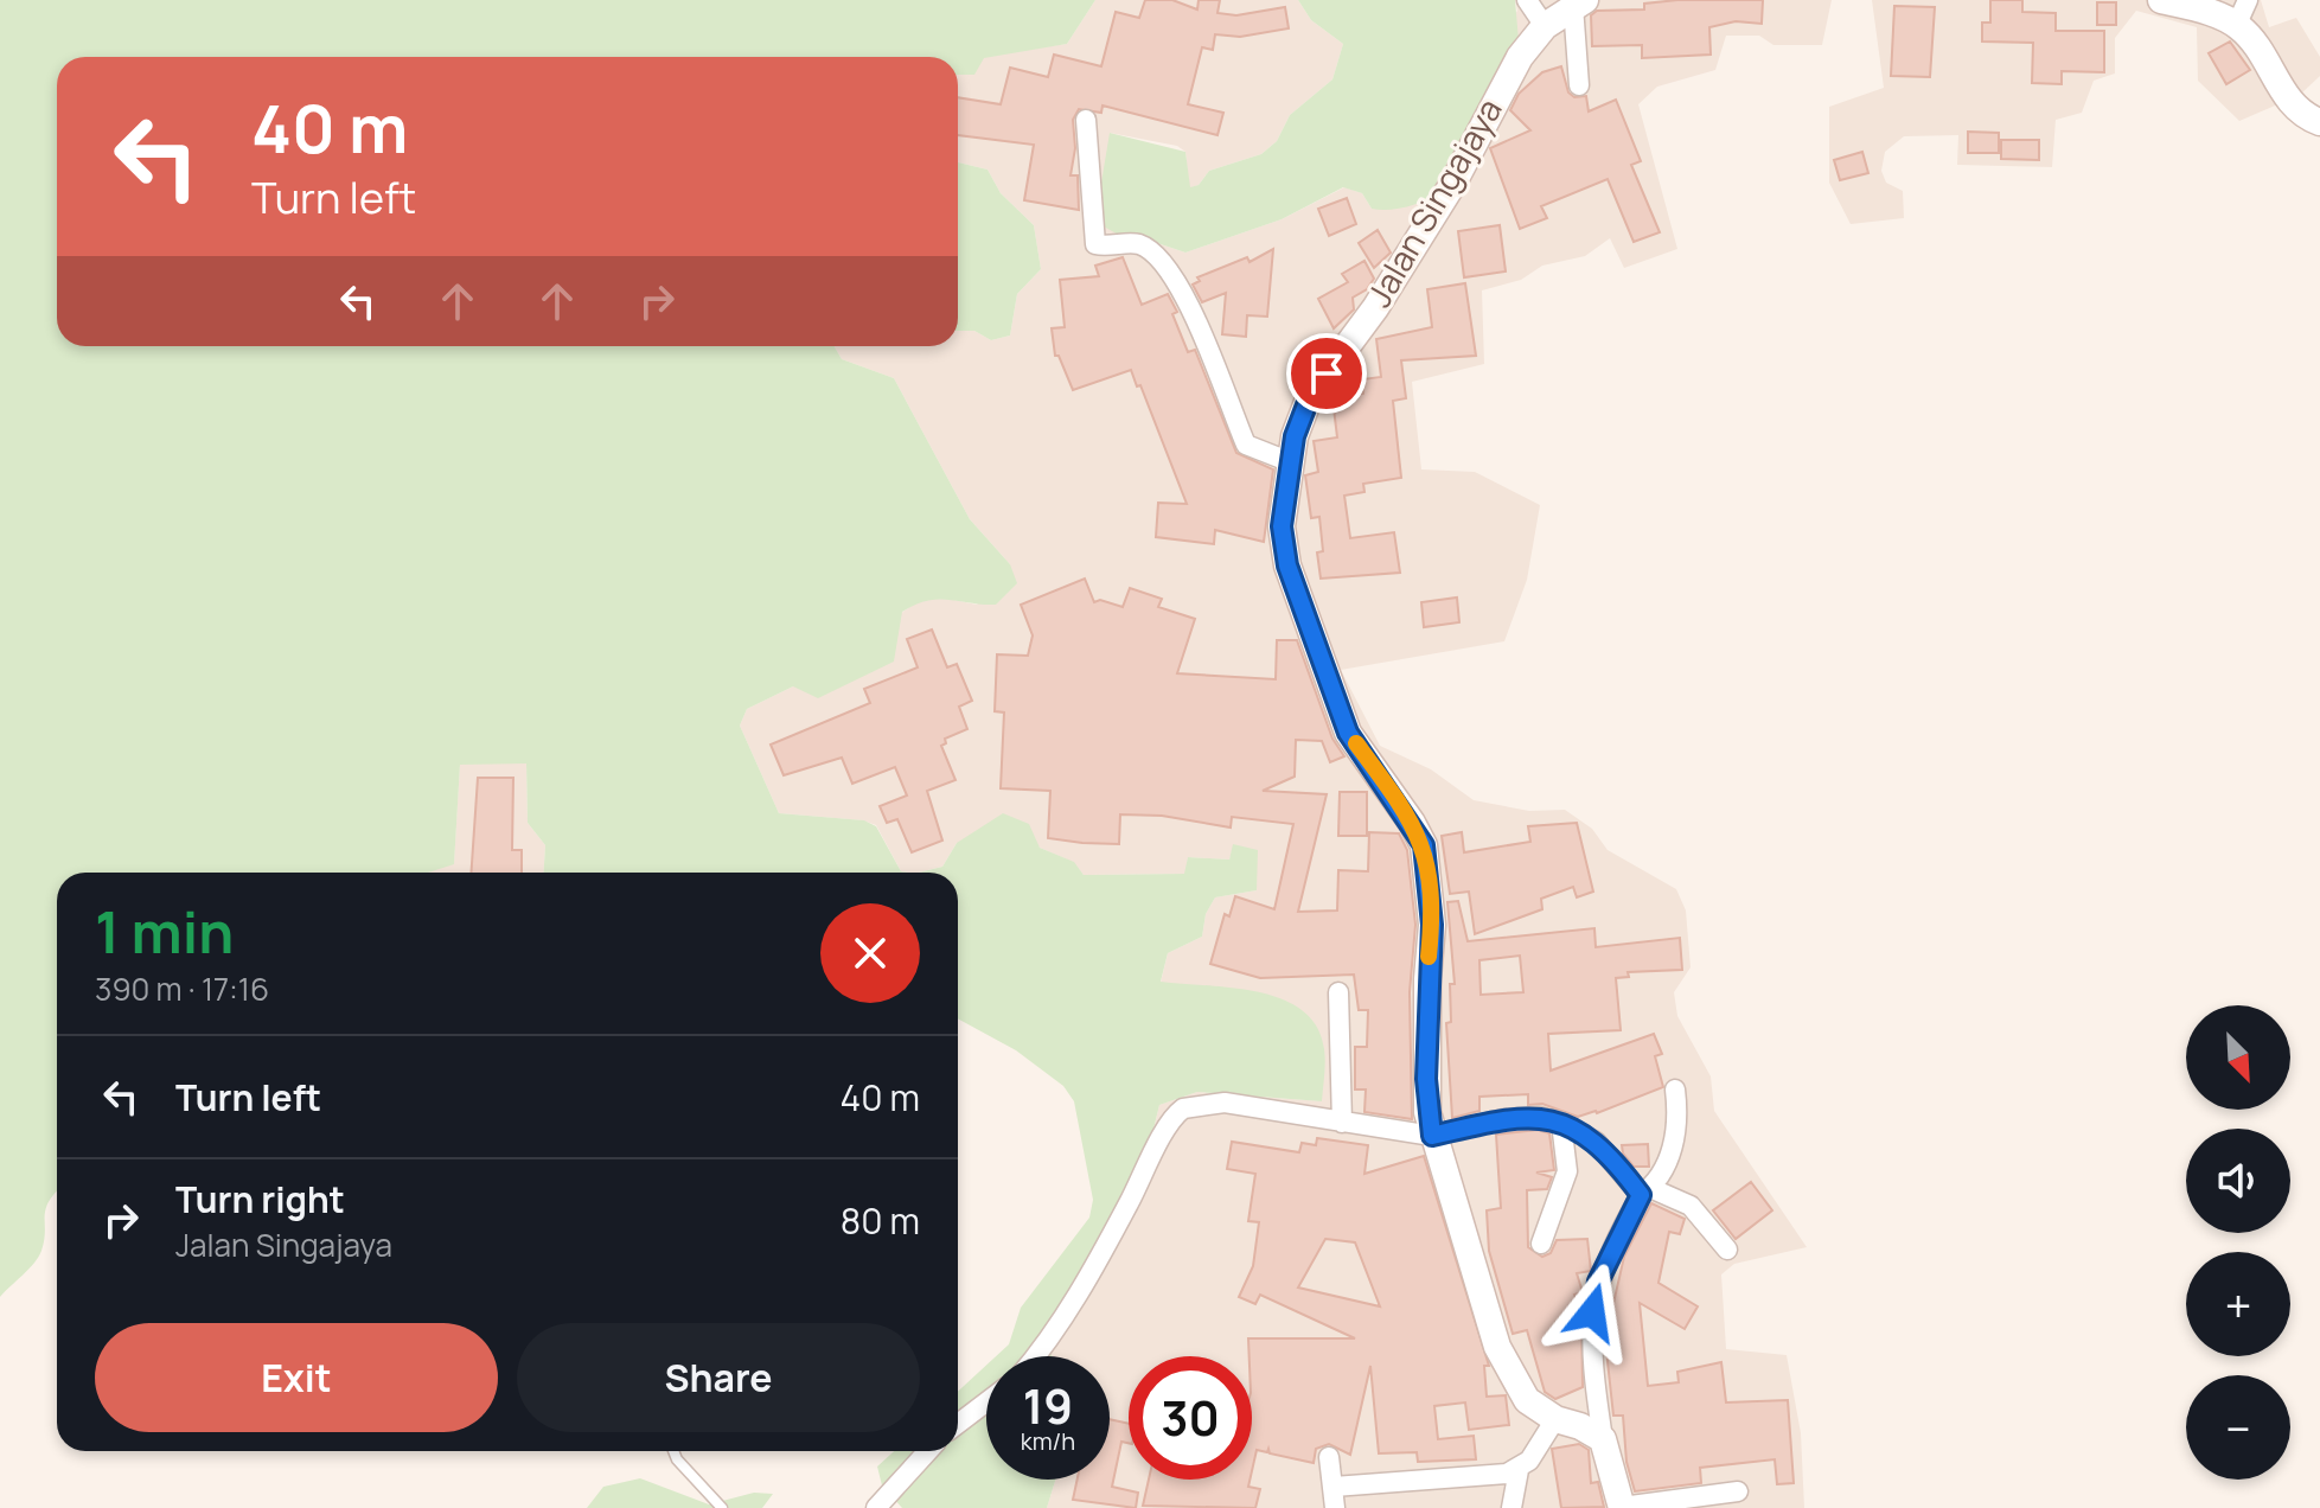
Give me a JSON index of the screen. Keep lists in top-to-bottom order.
{
  "streets": {
    "street": ["Jalan Singajaya"]
  },
  "north": "bottom right",
  "page": {
    "turn": ["40 m", "Turn left"],
    "heading": ["1 min", "390 m · 17:16"],
    "map_buttons": ["+", "−"],
    "list": [
      {
        "name": "Turn left",
        "value": "40 m"
      },
      {
        "name": "Turn right",
        "note": "Jalan Singajaya",
        "value": "80 m"
      }
    ],
    "buttons": ["Exit", "Share"],
    "speed": "19 km/h",
    "limit": "30"
  }
}
